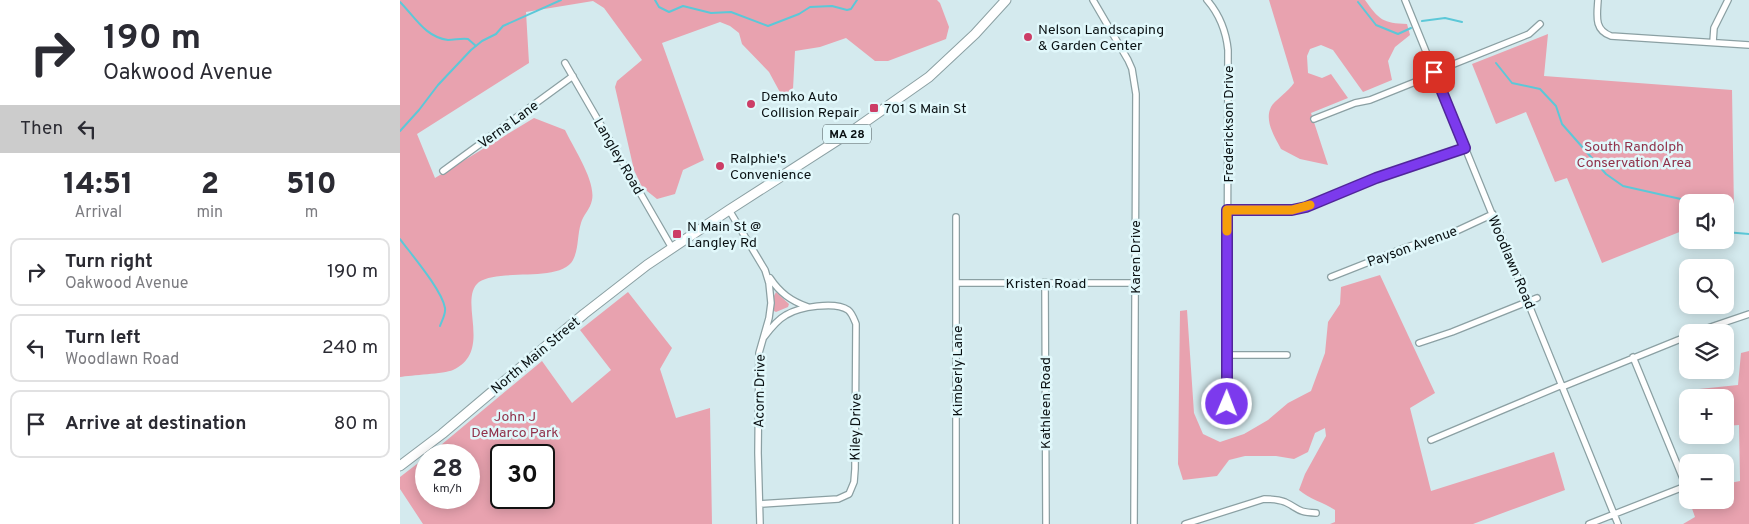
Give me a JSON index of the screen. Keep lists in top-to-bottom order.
{
  "streets": {
    "main road": ["MA 28", "North Main Street"],
    "street": [
      "Verna Lane",
      "Frederickson Drive",
      "Langley Road",
      "Payson Avenue",
      "Karen Drive",
      "Woodlawn Road",
      "Kristen Road",
      "Kimberly Lane",
      "Acorn Drive",
      "Kathleen Road",
      "Kiley Drive"
    ]
  },
  "crossings": [
    ["Verna Lane", "Langley Road"],
    ["MA 28", "Langley Road"],
    ["MA 28", "North Main Street"],
    ["MA 28", "Acorn Drive"],
    ["Langley Road", "North Main Street"],
    ["Payson Avenue", "Woodlawn Road"],
    ["Karen Drive", "Kristen Road"],
    ["Kristen Road", "Kimberly Lane"],
    ["Kristen Road", "Kathleen Road"],
    ["Acorn Drive", "Kiley Drive"]
  ],
  "parks": ["South Randolph Conservation Area", "John J DeMarco Park"],
  "places": {
    "other": ["Nelson Landscaping & Garden Center", "Demko Auto Collision Repair", "Ralphie's Convenience"],
    "transit": ["701 S Main St", "N Main St @ Langley Rd"]
  },
  "page": {
    "turn": ["190 m", "Oakwood Avenue"],
    "then": "Then",
    "eta": [
      "14:51",
      "Arrival",
      "2",
      "min",
      "510",
      "m"
    ],
    "map_buttons": ["+", "−"],
    "list": [
      {
        "name": "Turn right",
        "note": "Oakwood Avenue",
        "value": "190 m"
      },
      {
        "name": "Turn left",
        "note": "Woodlawn Road",
        "value": "240 m"
      },
      {
        "name": "Arrive at destination",
        "value": "80 m"
      }
    ],
    "speed": "28 km/h",
    "limit": "30"
  }
}
